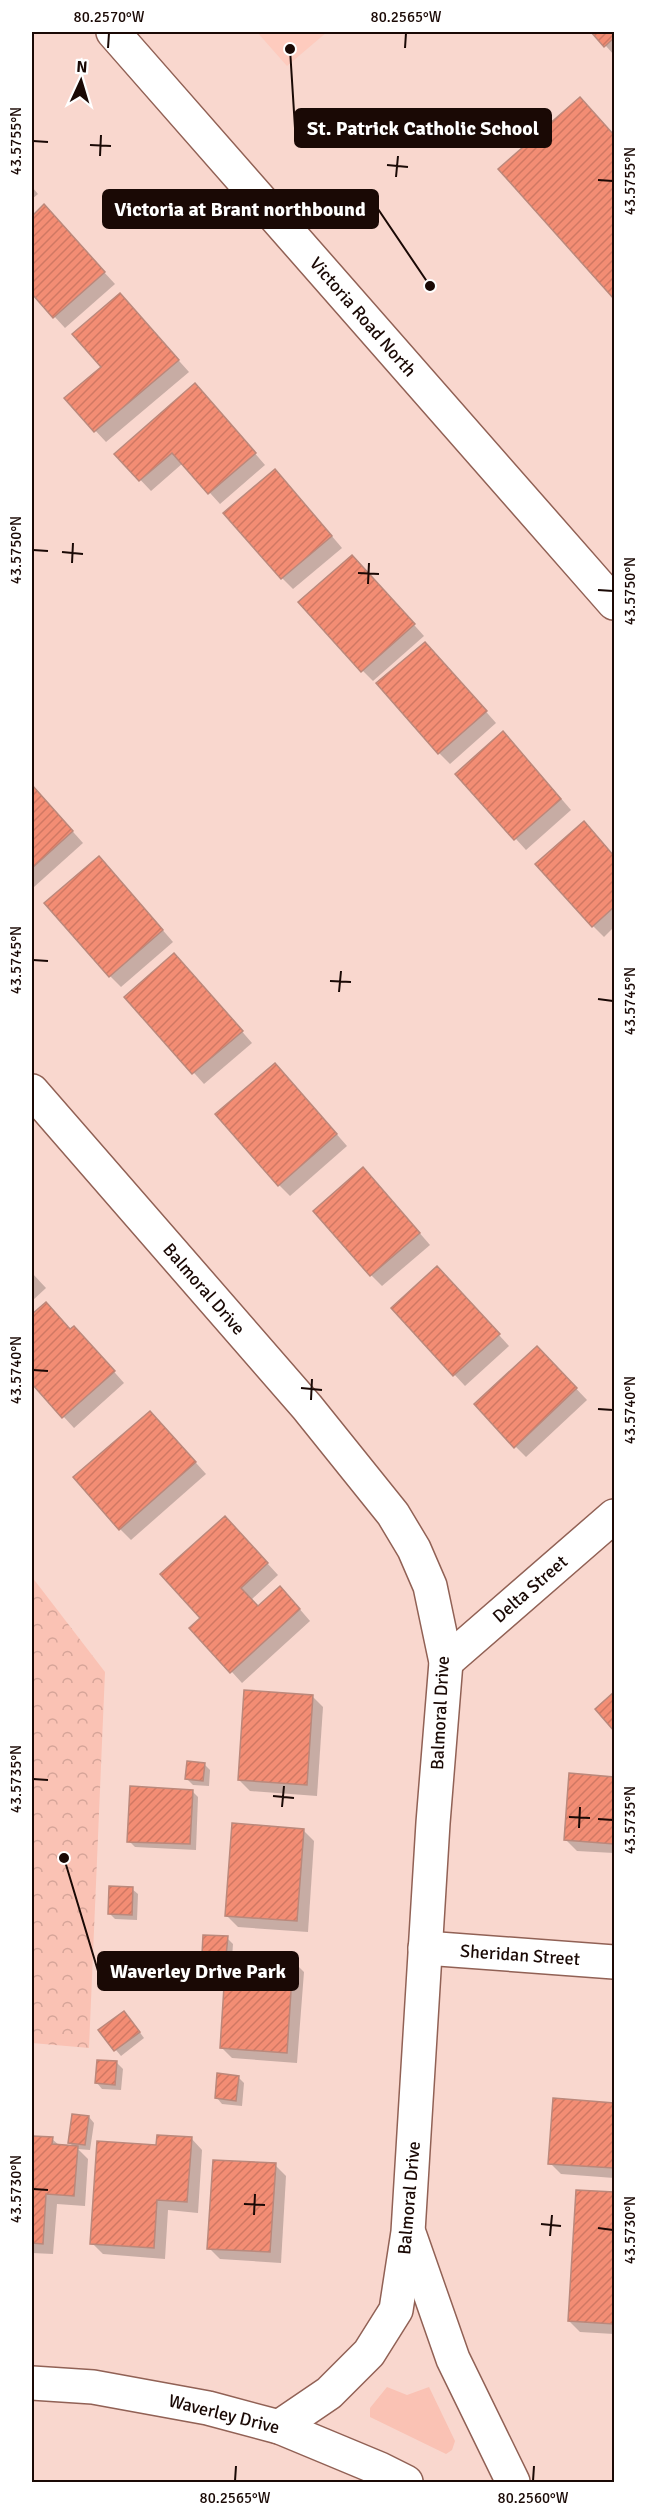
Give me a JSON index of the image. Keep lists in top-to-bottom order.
{
  "streets": {
    "street": [
      "Victoria Road North",
      "Balmoral Drive",
      "Delta Street",
      "Sheridan Street",
      "Waverley Drive"
    ]
  },
  "crossings": [
    ["Balmoral Drive", "Delta Street"],
    ["Balmoral Drive", "Sheridan Street"],
    ["Balmoral Drive", "Waverley Drive"]
  ],
  "places": ["St. Patrick Catholic School", "Victoria at Brant northbound", "Waverley Drive Park"],
  "north": "top",
  "coordinates": [
    "80.2570°W",
    "80.2565°W",
    "43.5755°N",
    "43.5750°N",
    "43.5745°N",
    "43.5740°N",
    "43.5735°N",
    "43.5730°N",
    "80.2560°W"
  ]
}
